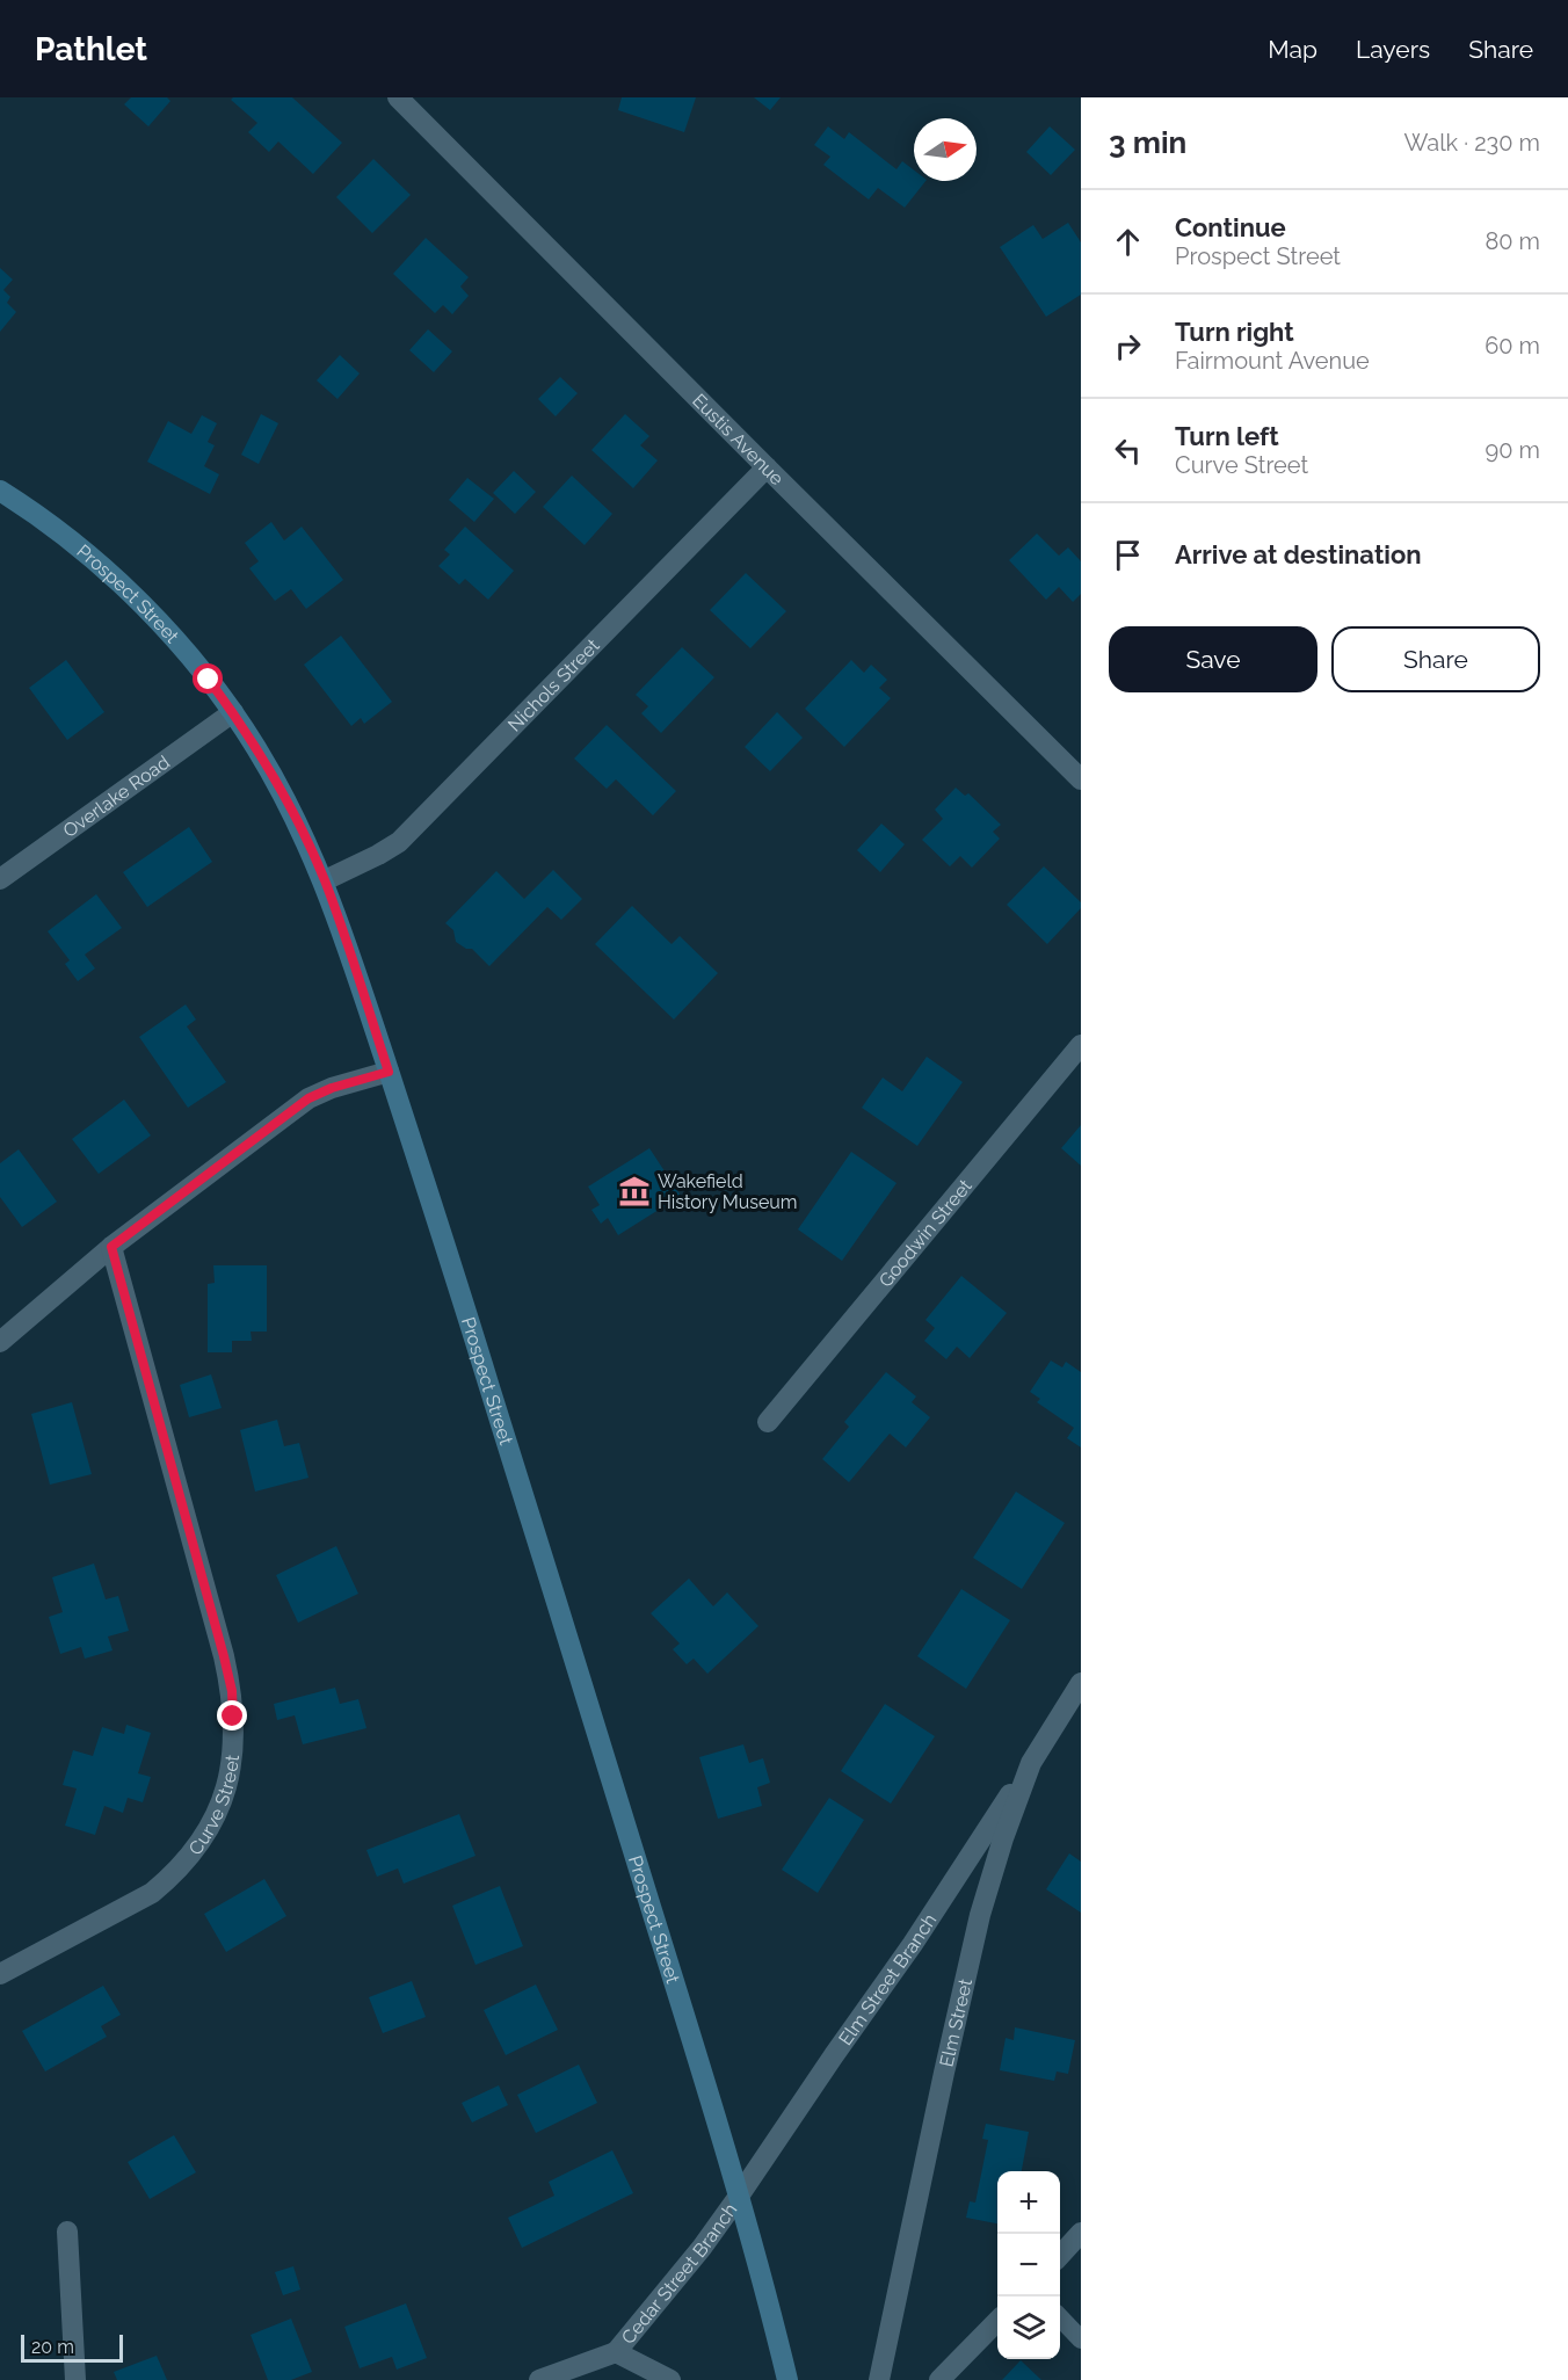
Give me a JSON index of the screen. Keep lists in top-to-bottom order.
{
  "streets": {
    "main road": ["Prospect Street"],
    "street": [
      "Eustis Avenue",
      "Nichols Street",
      "Overlake Road",
      "Goodwin Street",
      "Curve Street",
      "Elm Street Branch",
      "Elm Street",
      "Cedar Street Branch"
    ]
  },
  "crossings": [
    ["Eustis Avenue", "Nichols Street"],
    ["Prospect Street", "Nichols Street"],
    ["Prospect Street", "Overlake Road"],
    ["Prospect Street", "Elm Street Branch"],
    ["Prospect Street", "Cedar Street Branch"],
    ["Elm Street Branch", "Elm Street"],
    ["Elm Street Branch", "Cedar Street Branch"]
  ],
  "places": {
    "museum": ["Wakefield History Museum"]
  },
  "scale_bar": "20 m",
  "north": "right",
  "page": {
    "header": "Pathlet",
    "nav": ["Map", "Layers", "Share"],
    "heading": ["3 min", "Walk · 230 m"],
    "list": [
      ["Continue", "Prospect Street", "80 m"],
      ["Turn right", "Fairmount Avenue", "60 m"],
      ["Turn left", "Curve Street", "90 m"],
      "Arrive at destination"
    ],
    "buttons": ["Save", "Share"],
    "map_buttons": ["+", "−"],
    "scale": "20 m"
  }
}
